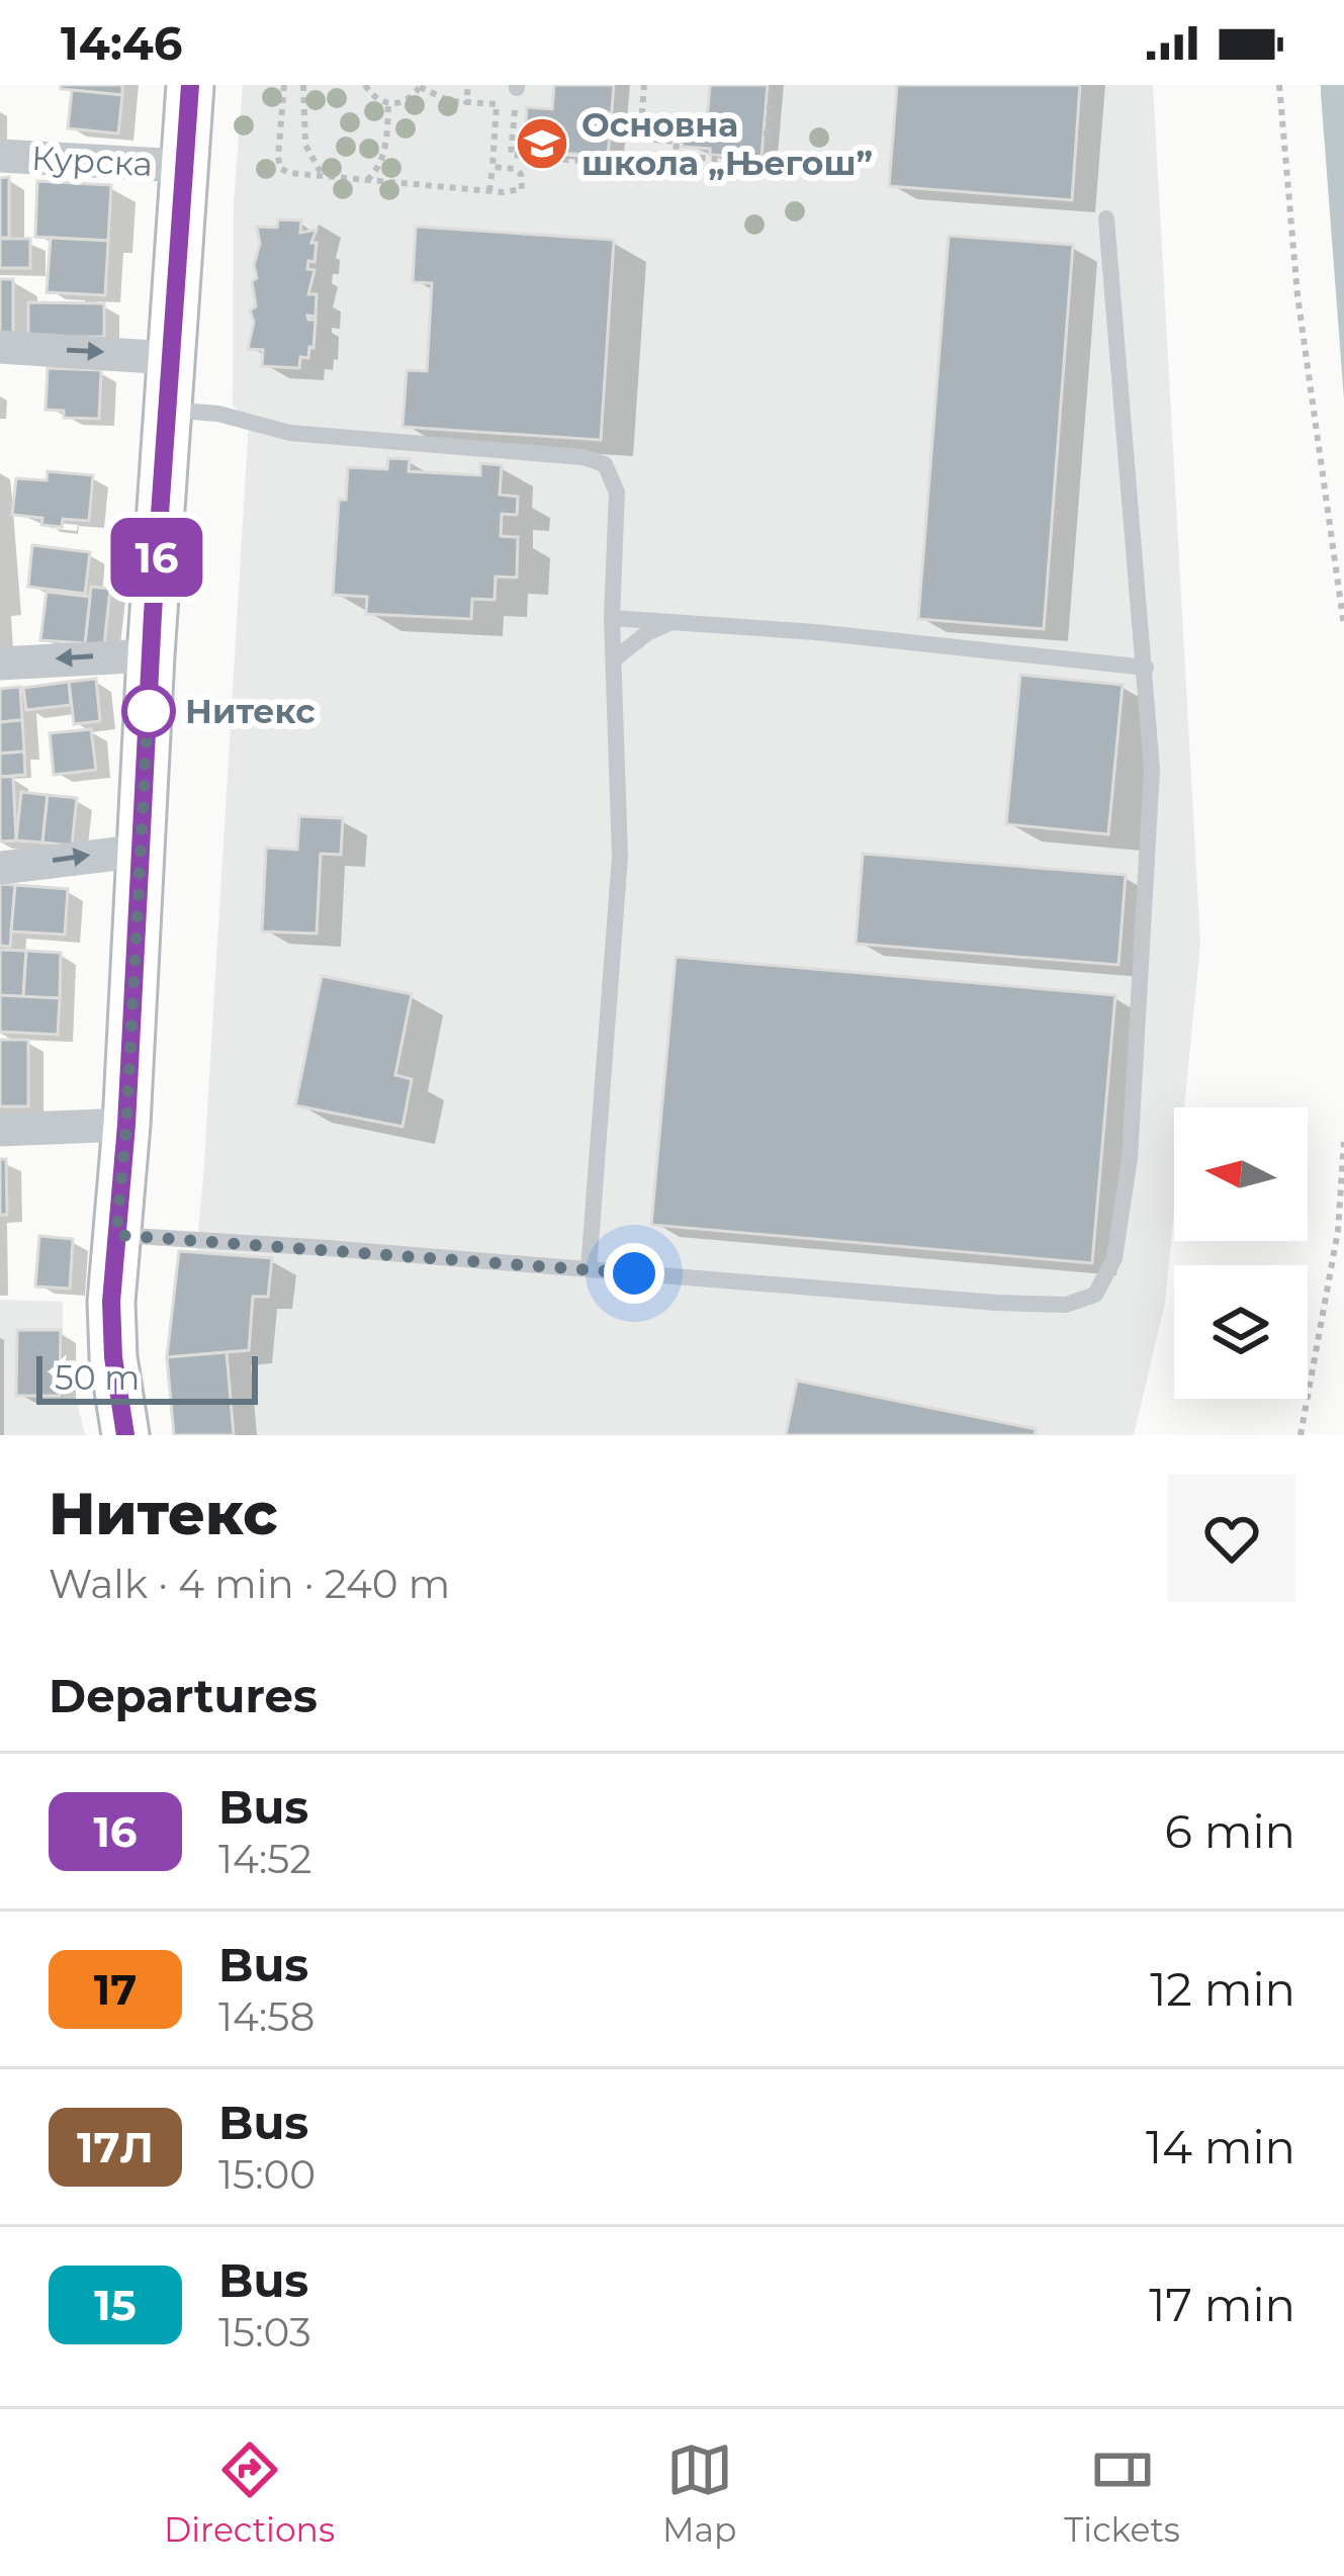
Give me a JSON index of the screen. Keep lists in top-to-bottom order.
{
  "streets": {
    "street": ["Курска"]
  },
  "places": {
    "school or university": ["Основна школа „Његош”"],
    "other": ["Нитекс"]
  },
  "lines": ["bus line 16"],
  "scale_bar": "50 m",
  "north": "left",
  "page": {
    "status": "14:46",
    "on_map": "16",
    "scale": "50 m",
    "heading": [
      ["Нитекс", "Walk · 4 min · 240 m"],
      "Departures"
    ],
    "list": [
      {
        "mark": "16",
        "name": "Bus",
        "note": "14:52",
        "value": "6 min"
      },
      {
        "mark": "17",
        "name": "Bus",
        "note": "14:58",
        "value": "12 min"
      },
      {
        "mark": "17Л",
        "name": "Bus",
        "note": "15:00",
        "value": "14 min"
      },
      {
        "mark": "15",
        "name": "Bus",
        "note": "15:03",
        "value": "17 min"
      }
    ],
    "tabs": ["Directions", "Map", "Tickets"]
  }
}
